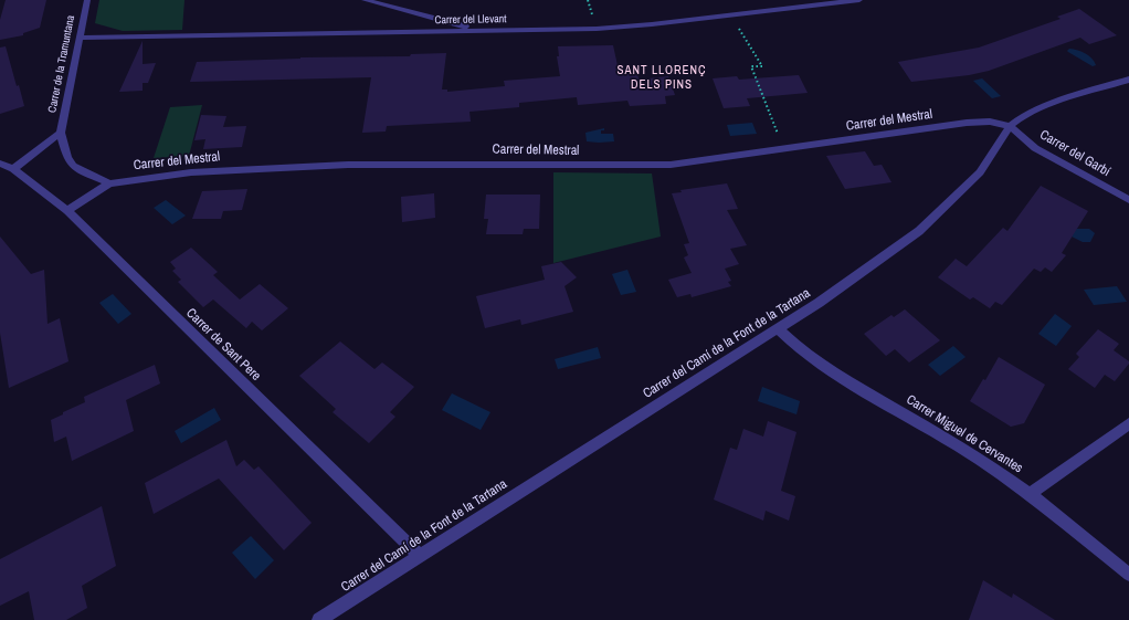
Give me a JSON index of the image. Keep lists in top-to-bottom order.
{
  "streets": {
    "street": [
      "Carrer del Llevant",
      "Carrer de la Tramuntana",
      "Carrer del Mestral",
      "Carrer del Garbí",
      "Carrer del Camí de la Font de la Tartana",
      "Carrer de Sant Pere",
      "Carrer Miguel de Cervantes"
    ]
  },
  "crossings": [
    ["Carrer del Llevant", "Carrer de la Tramuntana"],
    ["Carrer de la Tramuntana", "Carrer del Mestral"],
    ["Carrer de la Tramuntana", "Carrer de Sant Pere"],
    ["Carrer del Mestral", "Carrer del Garbí"],
    ["Carrer del Mestral", "Carrer del Camí de la Font de la Tartana"],
    ["Carrer del Mestral", "Carrer de Sant Pere"],
    ["Carrer del Garbí", "Carrer del Camí de la Font de la Tartana"],
    ["Carrer del Camí de la Font de la Tartana", "Carrer de Sant Pere"],
    ["Carrer del Camí de la Font de la Tartana", "Carrer Miguel de Cervantes"]
  ],
  "districts": ["SANT LLORENÇ DELS PINS"]
}
